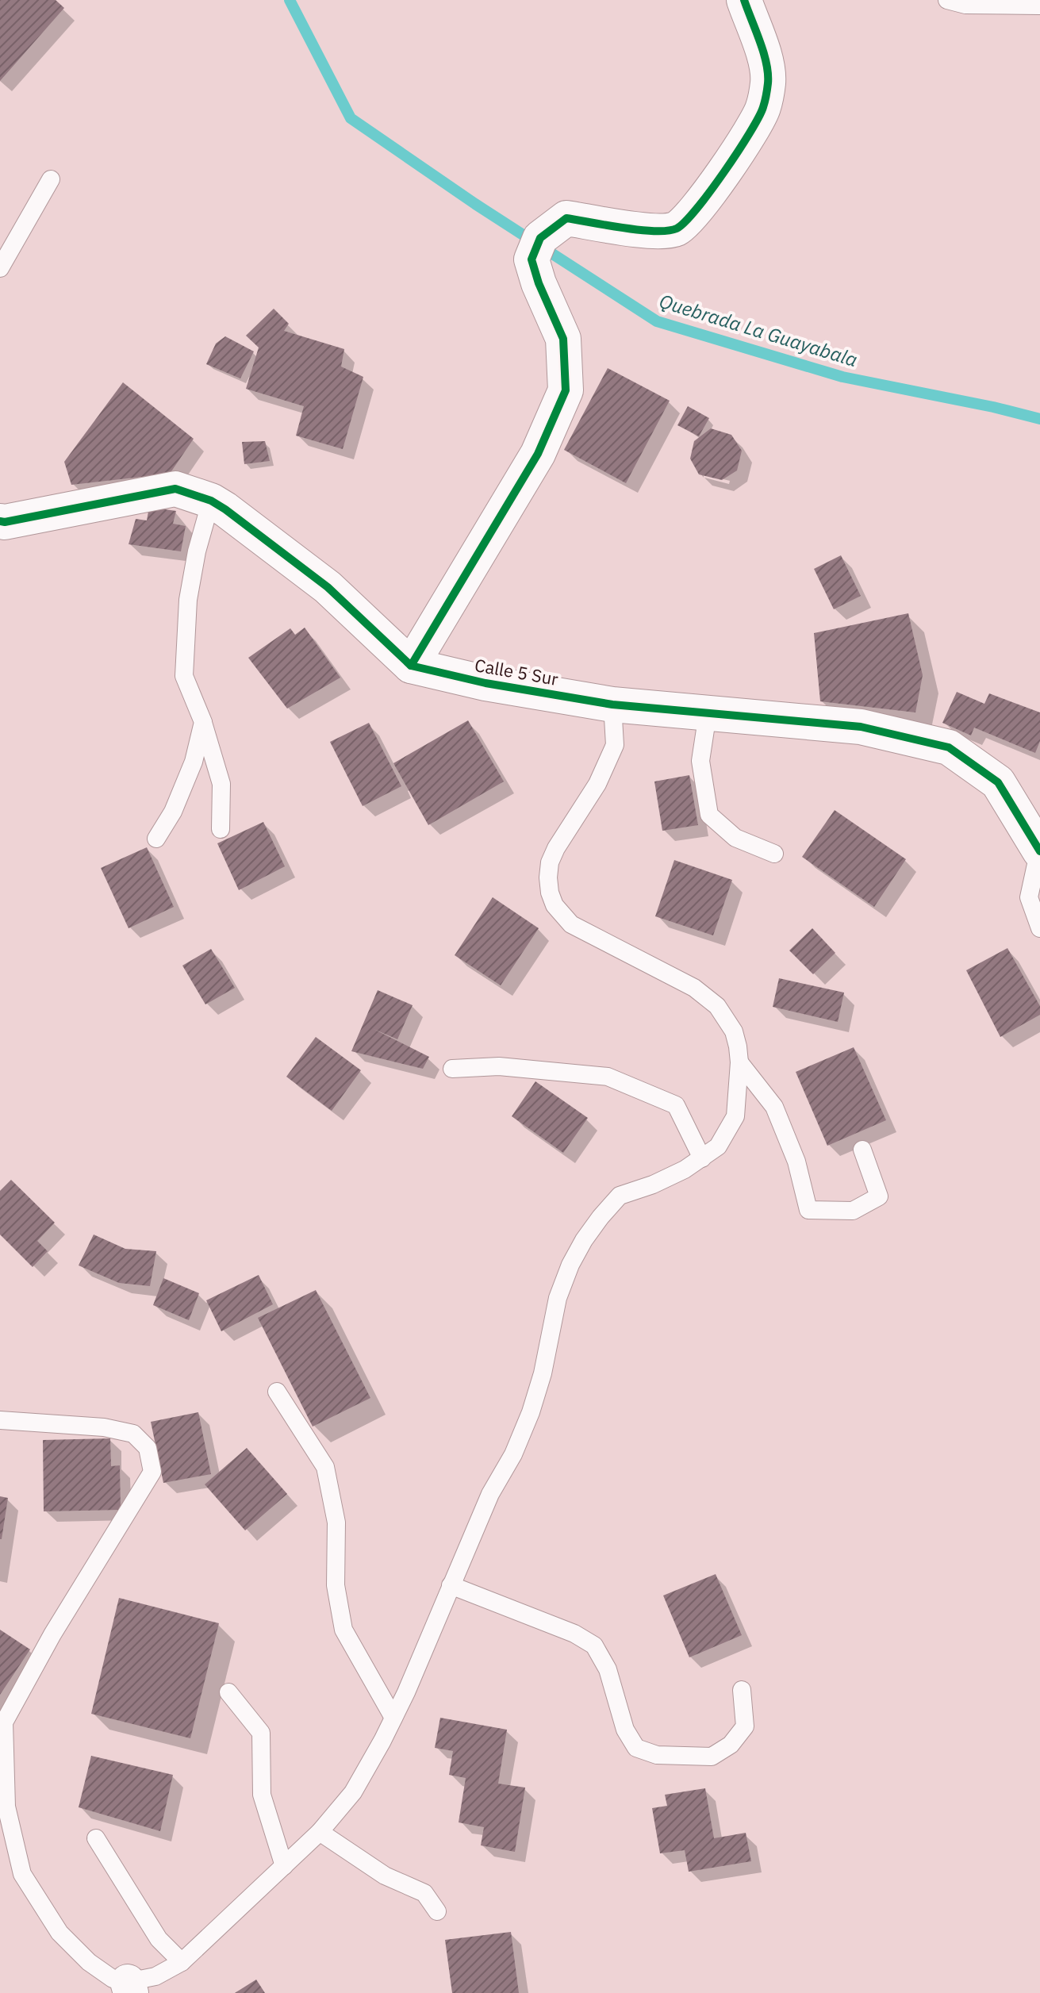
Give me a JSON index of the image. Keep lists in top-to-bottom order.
{
  "streets": {
    "street": ["Calle 5 Sur"]
  },
  "water": ["Quebrada La Guayabala"]
}
